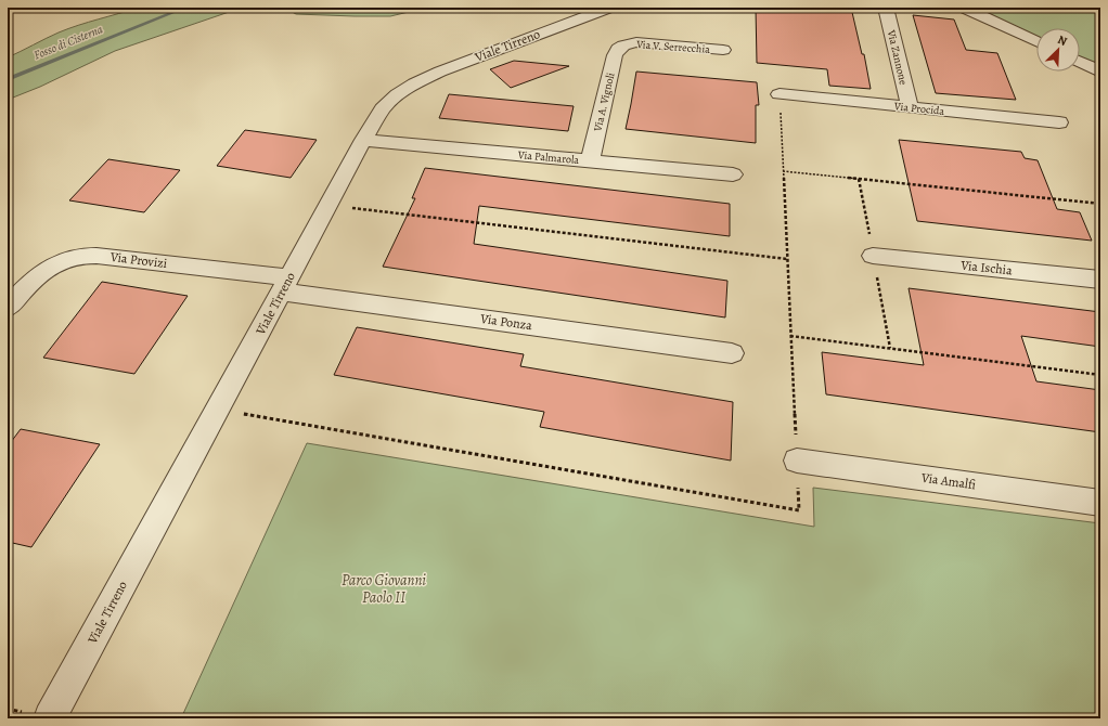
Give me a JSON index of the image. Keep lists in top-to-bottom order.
{
  "streets": {
    "street": [
      "Viale Tirreno",
      "Via V. Serrecchia",
      "Via Zannone",
      "Via A. Vignoli",
      "Via Procida",
      "Via Palmarola",
      "Via Provizi",
      "Via Ischia",
      "Via Ponza",
      "Via Amalfi"
    ]
  },
  "crossings": [
    ["Viale Tirreno", "Via Palmarola"],
    ["Viale Tirreno", "Via Provizi"],
    ["Viale Tirreno", "Via Ponza"],
    ["Via V. Serrecchia", "Via A. Vignoli"],
    ["Via Zannone", "Via Procida"],
    ["Via A. Vignoli", "Via Palmarola"],
    ["Via Provizi", "Via Ponza"]
  ],
  "water": ["Fosso di Cisterna"],
  "parks": ["Parco Giovanni Paolo II"],
  "north": "top right"
}
